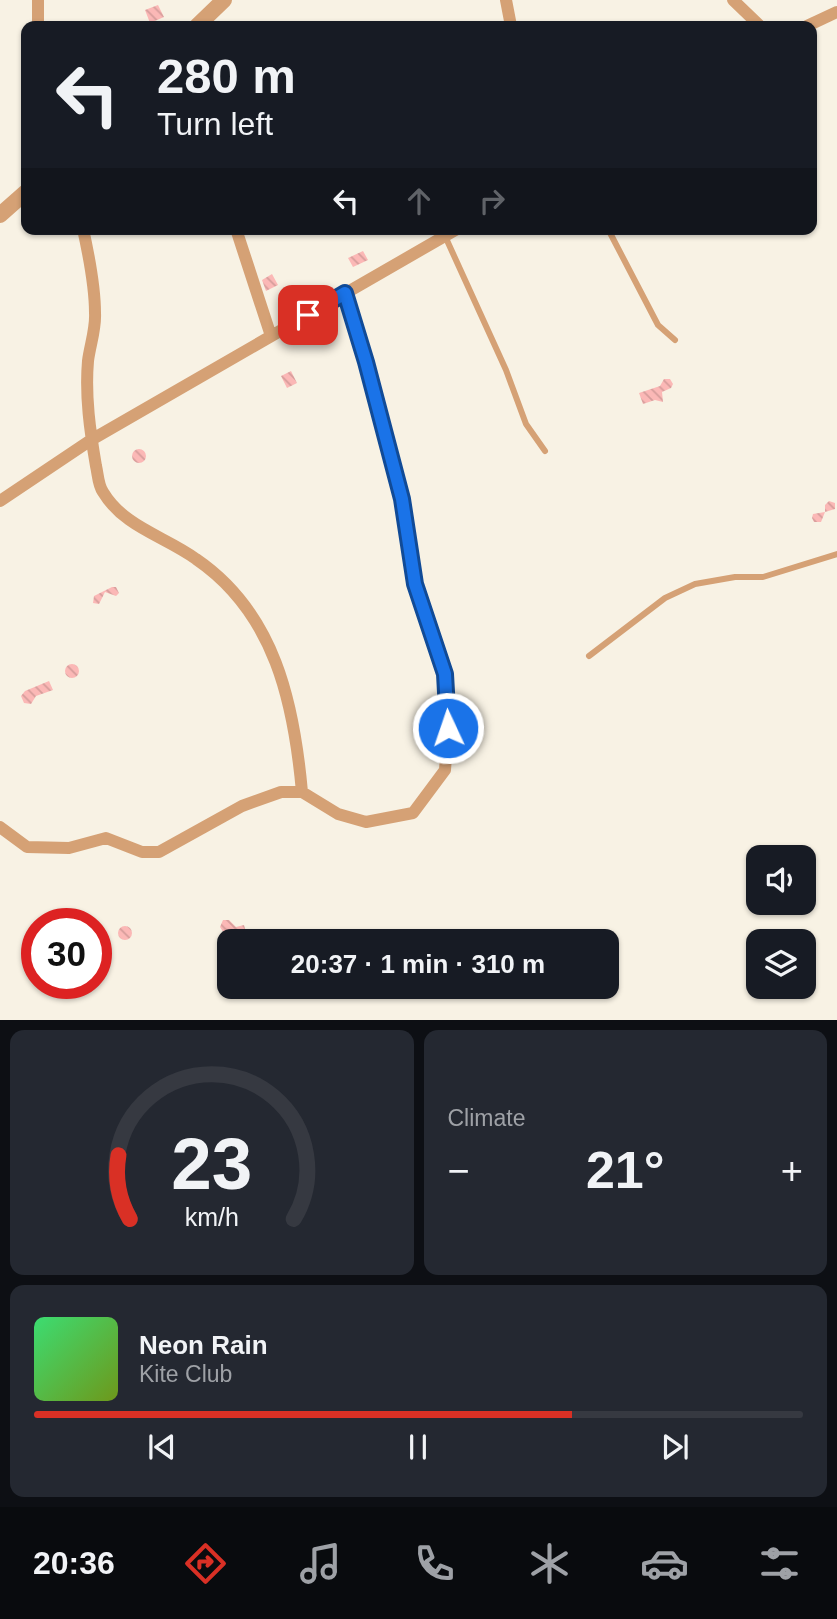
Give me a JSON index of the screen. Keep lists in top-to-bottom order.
{
  "page": {
    "turn": ["280 m", "Turn left"],
    "limit": "30",
    "trip": "20:37 · 1 min · 310 m",
    "tile": "Climate",
    "heat": ["−", "21°", "+"],
    "song": ["Neon Rain", "Kite Club"],
    "tabs": "20:36",
    "gauge": ["23", "km/h"]
  }
}
